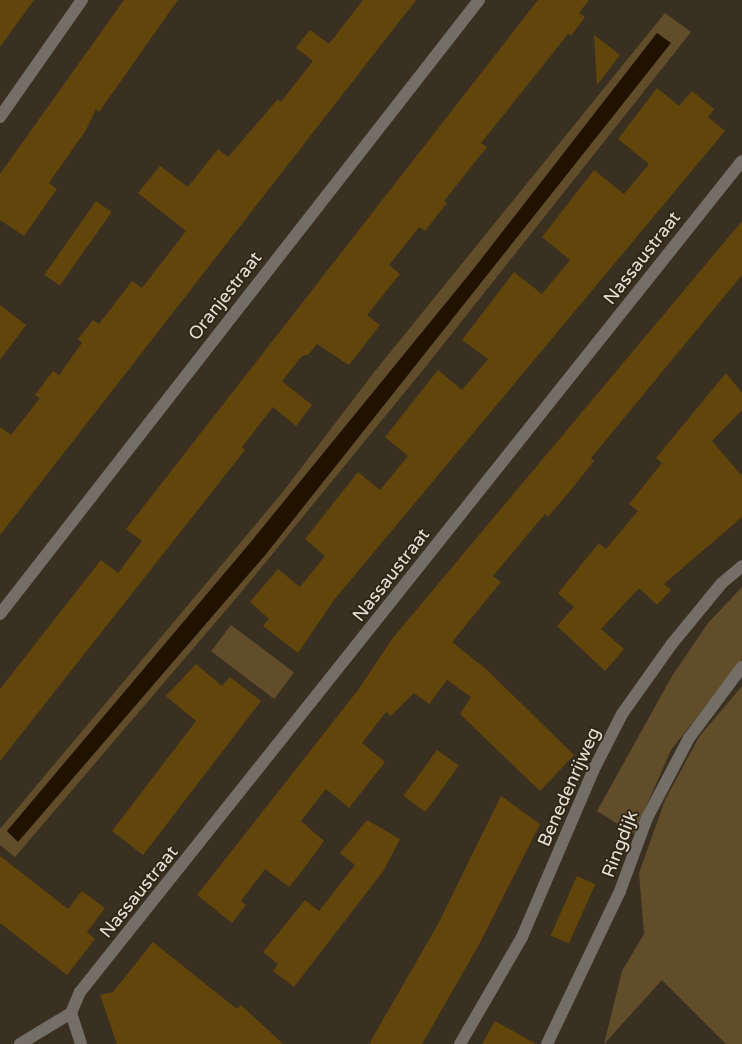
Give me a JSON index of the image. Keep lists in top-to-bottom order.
{
  "streets": {
    "street": [
      "Nassaustraat",
      "Oranjestraat",
      "Benedenrijweg",
      "Ringdijk"
    ]
  }
}
